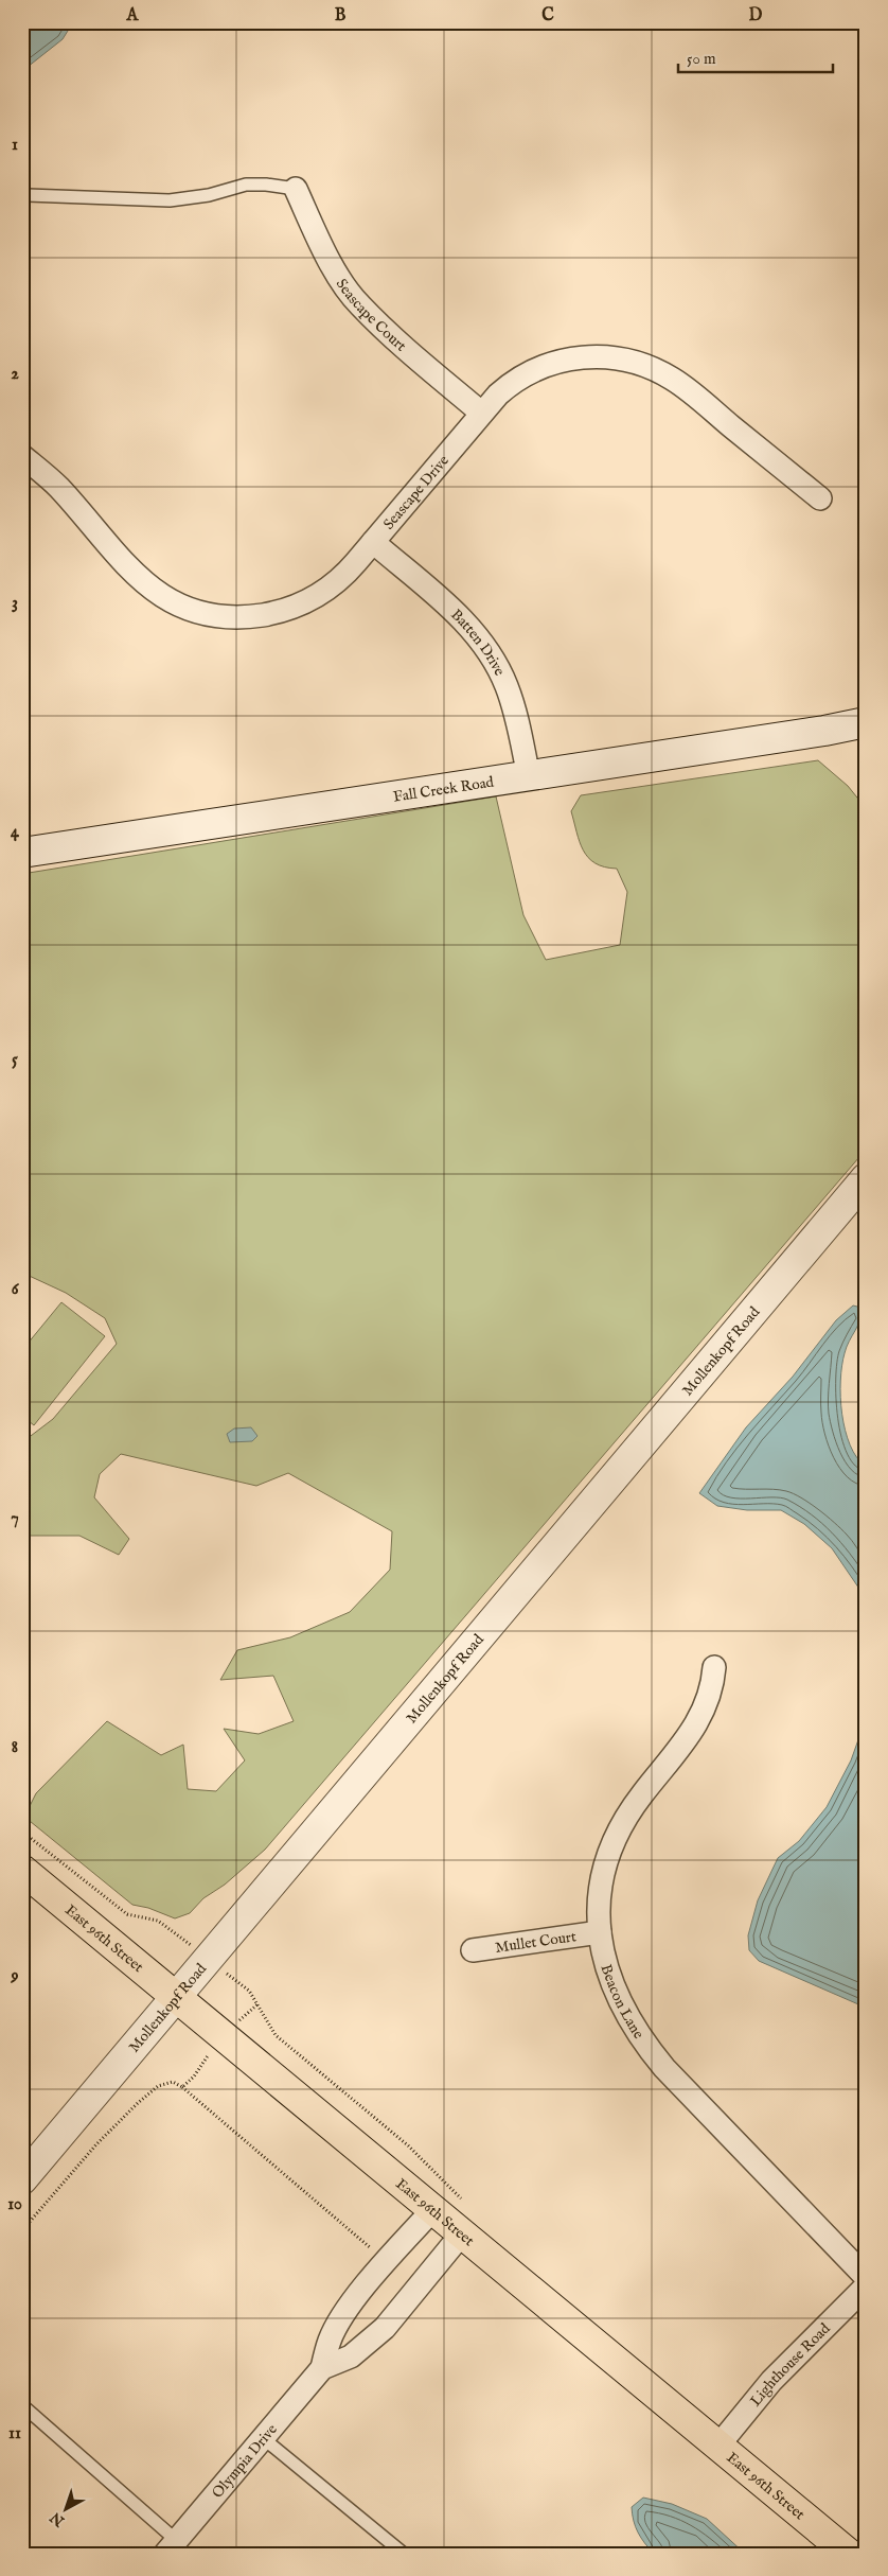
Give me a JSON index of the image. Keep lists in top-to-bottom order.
{
  "streets": {
    "main road": ["East 96th Street"],
    "street": [
      "Seascape Court",
      "Seascape Drive",
      "Batten Drive",
      "Fall Creek Road",
      "Mollenkopf Road",
      "Mullet Court",
      "Beacon Lane",
      "Lighthouse Road",
      "Olympia Drive"
    ]
  },
  "crossings": [
    ["Seascape Court", "Seascape Drive"],
    ["Seascape Drive", "Batten Drive"],
    ["Batten Drive", "Fall Creek Road"],
    ["Mollenkopf Road", "East 96th Street"],
    ["East 96th Street", "Lighthouse Road"],
    ["East 96th Street", "Olympia Drive"],
    ["Mullet Court", "Beacon Lane"]
  ],
  "scale_bar": "50 m",
  "north": "bottom left",
  "grid": {
    "columns": [
      "A",
      "B",
      "C",
      "D"
    ],
    "rows": [
      "1",
      "2",
      "3",
      "4",
      "5",
      "6",
      "7",
      "8",
      "9",
      "10",
      "11"
    ]
  }
}
